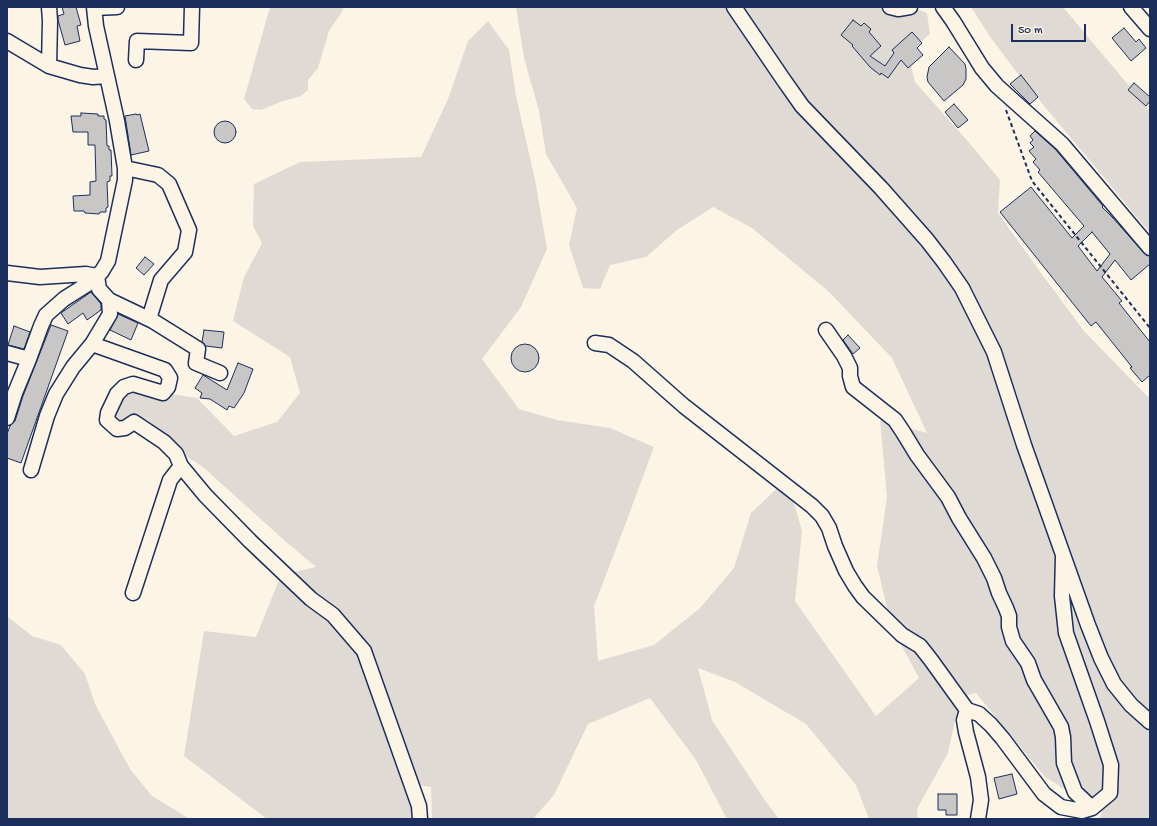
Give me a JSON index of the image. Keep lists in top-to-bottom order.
{
  "scale_bar": "50 m"
}
